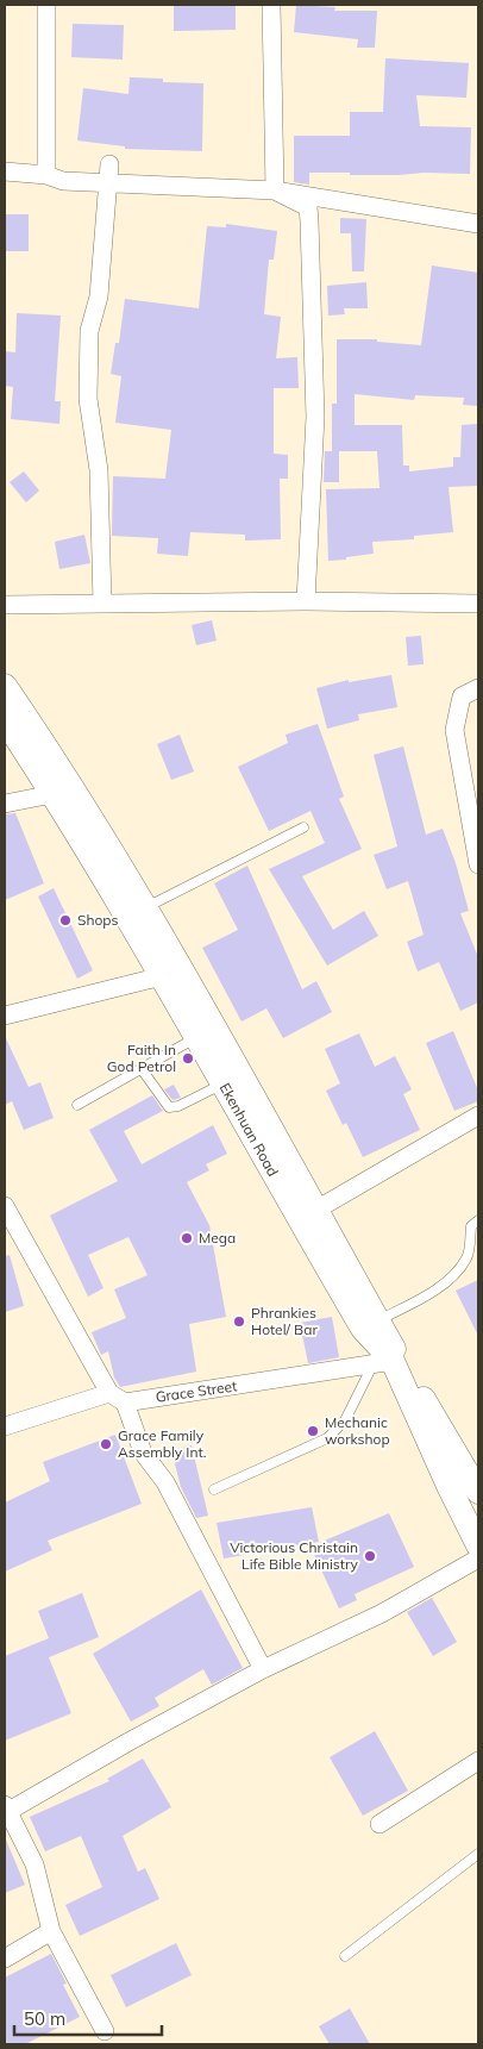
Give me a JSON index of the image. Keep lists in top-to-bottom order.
{
  "streets": {
    "main road": ["Ekenhuan Road"],
    "street": ["Grace Street"]
  },
  "crossings": [
    ["Ekenhuan Road", "Grace Street"]
  ],
  "places": [
    "Shops",
    "Faith In God Petrol",
    "Mega",
    "Phrankies Hotel/ Bar",
    "Mechanic workshop",
    "Grace Family Assembly Int.",
    "Victorious Christain Life Bible Ministry"
  ],
  "scale_bar": "50 m"
}
